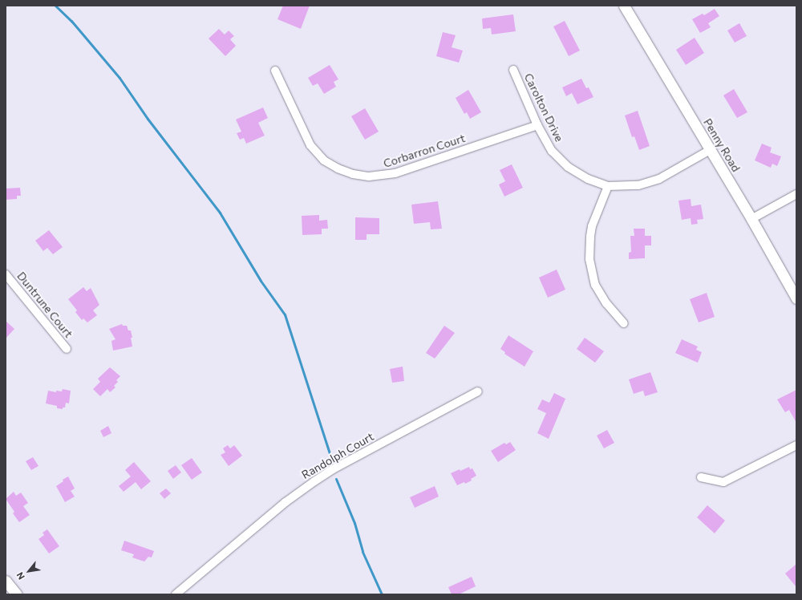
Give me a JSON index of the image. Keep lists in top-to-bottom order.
{
  "streets": {
    "street": [
      "Carolton Drive",
      "Penny Road",
      "Corbarron Court",
      "Duntrune Court",
      "Randolph Court"
    ]
  },
  "crossings": [
    ["Carolton Drive", "Penny Road"],
    ["Carolton Drive", "Corbarron Court"]
  ],
  "north": "bottom left"
}
